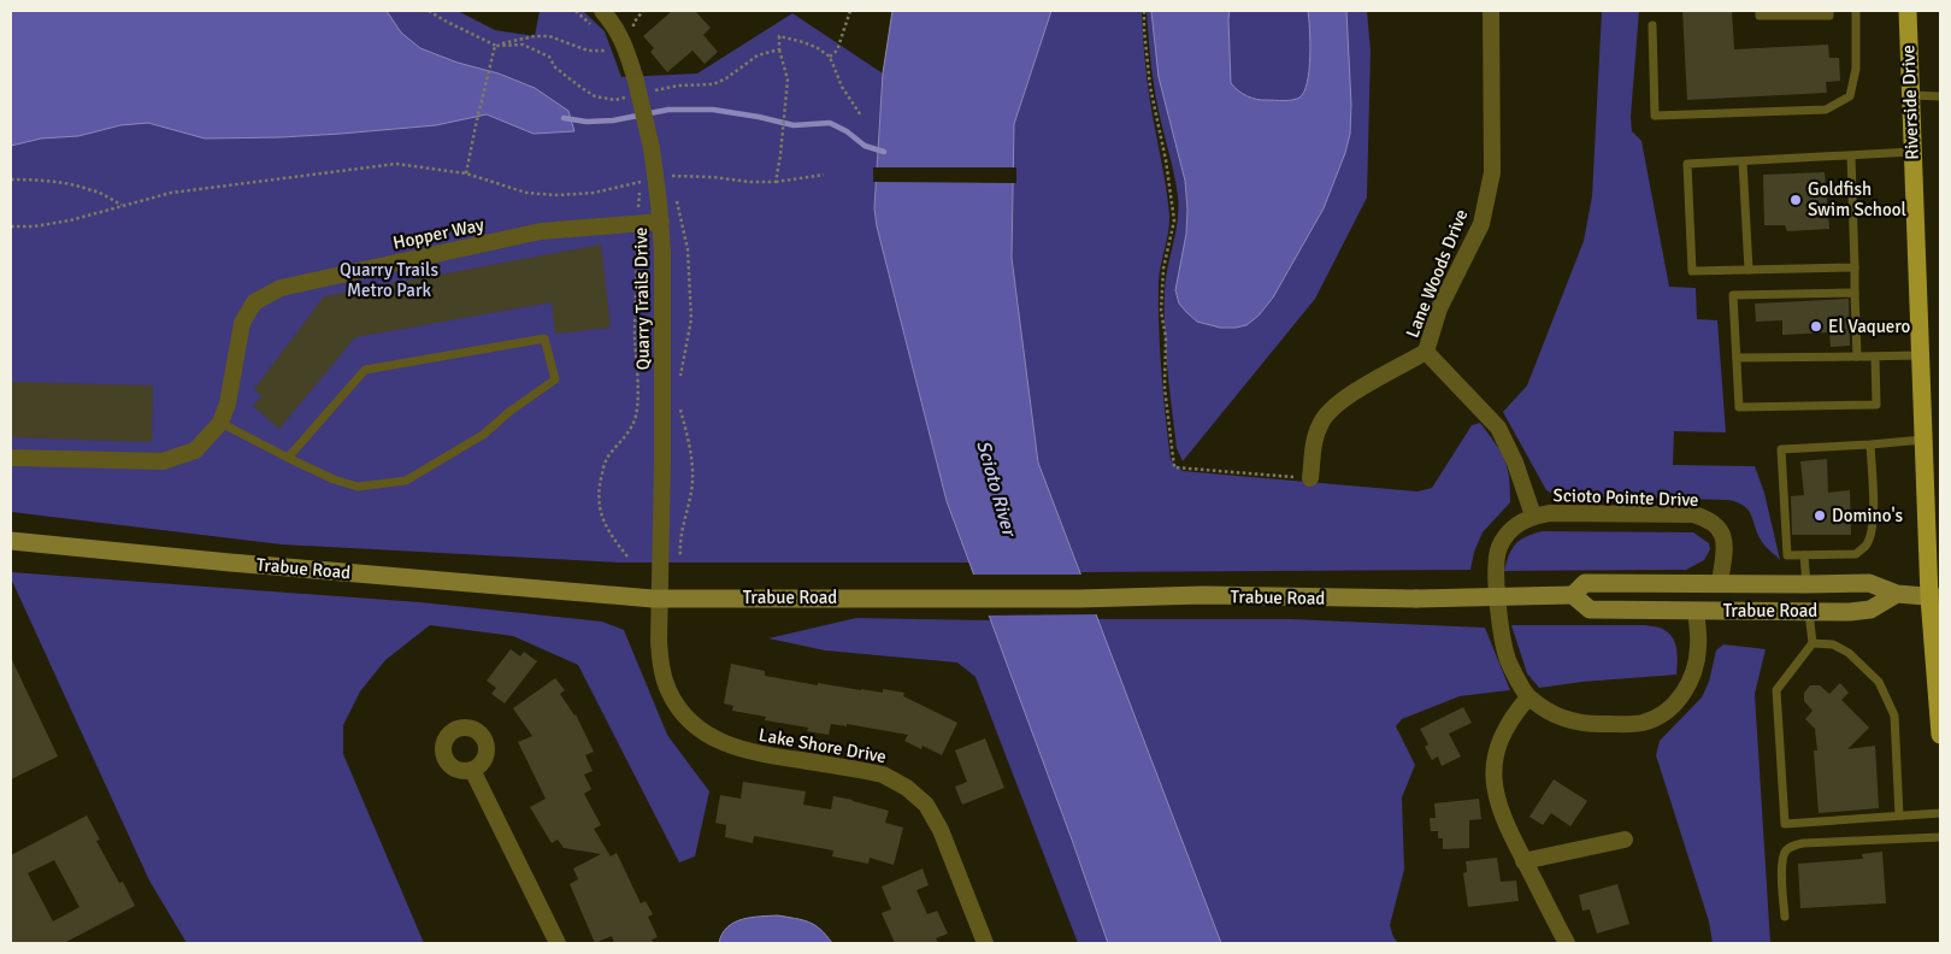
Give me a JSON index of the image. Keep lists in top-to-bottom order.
{
  "streets": {
    "main road": ["Riverside Drive", "Trabue Road"],
    "street": [
      "Hopper Way",
      "Lane Woods Drive",
      "Quarry Trails Drive",
      "Scioto Pointe Drive",
      "Lake Shore Drive"
    ]
  },
  "crossings": [
    ["Riverside Drive", "Trabue Road"],
    ["Hopper Way", "Quarry Trails Drive"],
    ["Lane Woods Drive", "Scioto Pointe Drive"],
    ["Quarry Trails Drive", "Trabue Road"],
    ["Quarry Trails Drive", "Lake Shore Drive"],
    ["Scioto Pointe Drive", "Trabue Road"],
    ["Trabue Road", "Lake Shore Drive"]
  ],
  "water": ["Scioto River"],
  "parks": ["Quarry Trails Metro Park"],
  "places": ["Goldfish Swim School", "El Vaquero", "Domino's"]
}
